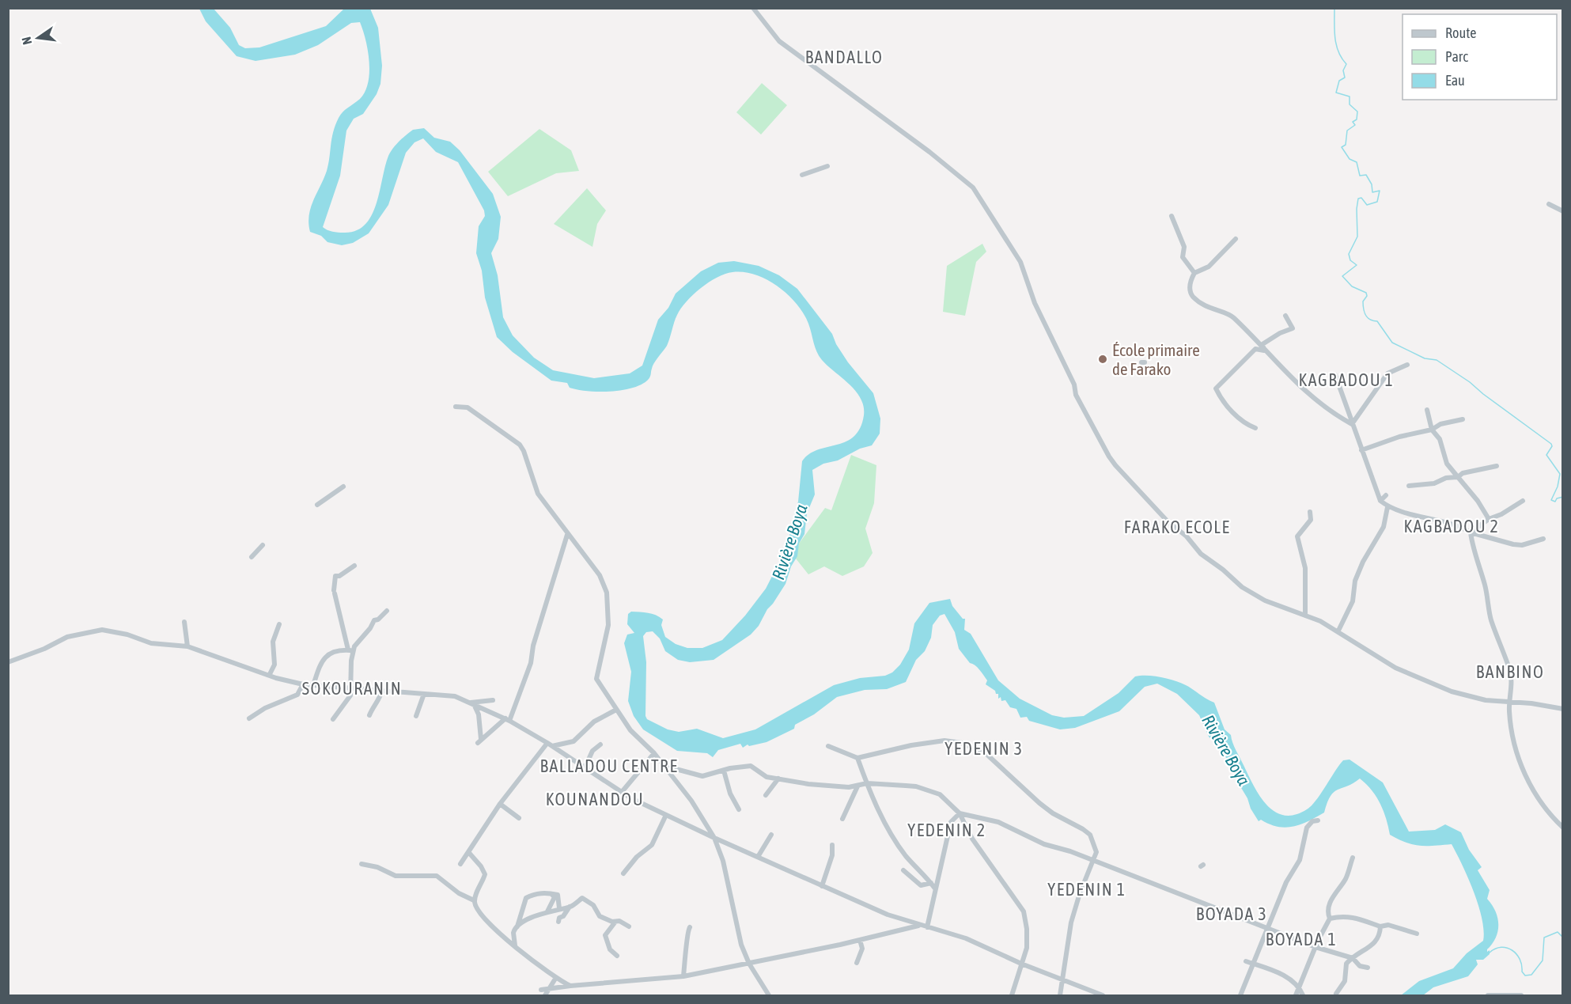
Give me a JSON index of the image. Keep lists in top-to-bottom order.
{
  "districts": [
    "BANDALLO",
    "KAGBADOU 1",
    "KAGBADOU 2",
    "FARAKO ECOLE",
    "BANBINO",
    "SOKOURANIN",
    "YEDENIN 3",
    "BALLADOU CENTRE",
    "KOUNANDOU",
    "YEDENIN 2",
    "YEDENIN 1",
    "BOYADA 3",
    "BOYADA 1"
  ],
  "water": ["Rivière Boya"],
  "places": ["École primaire de Farako"],
  "legend": ["Route", "Parc", "Eau"],
  "north": "left"
}
